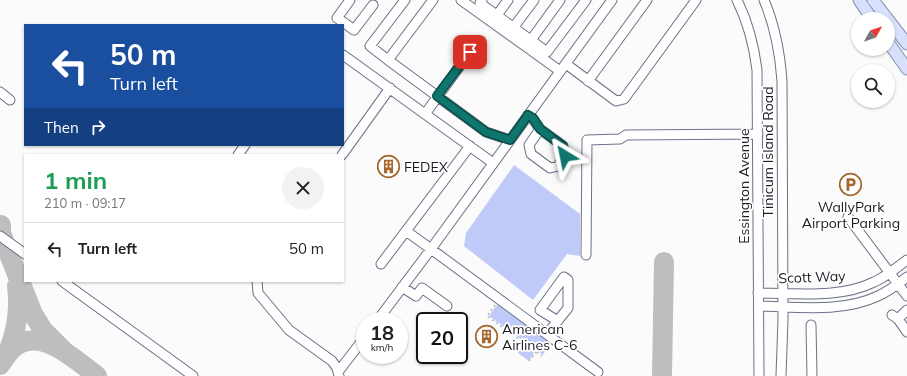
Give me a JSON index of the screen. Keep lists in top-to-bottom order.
{
  "streets": {
    "street": ["Tinicum Island Road", "Essington Avenue", "Scott Way"]
  },
  "crossings": [
    ["Tinicum Island Road", "Scott Way"],
    ["Essington Avenue", "Scott Way"]
  ],
  "places": {
    "building": ["FEDEX", "American Airlines C-6"],
    "parking": ["WallyPark Airport Parking"]
  },
  "north": "top right",
  "page": {
    "turn": ["50 m", "Turn left"],
    "then": "Then",
    "heading": ["1 min", "210 m · 09:17"],
    "list": [
      {
        "name": "Turn left",
        "value": "50 m"
      }
    ],
    "speed": "18 km/h",
    "limit": "20"
  }
}
